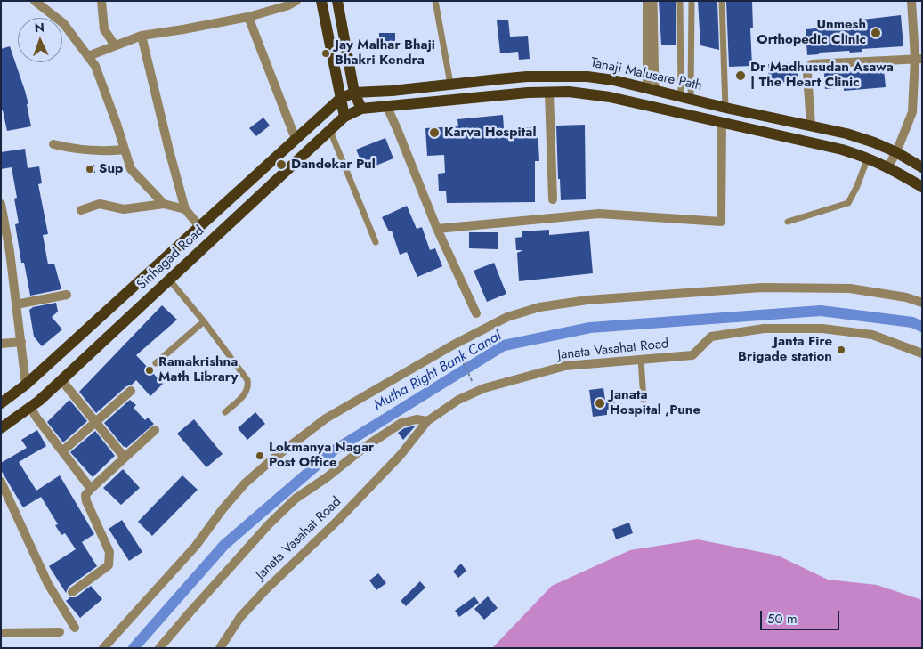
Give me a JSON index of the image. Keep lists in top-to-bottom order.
{
  "streets": {
    "main road": ["Tanaji Malusare Path", "Sinhagad Road"],
    "street": ["Janata Vasahat Road"]
  },
  "crossings": [
    ["Tanaji Malusare Path", "Sinhagad Road"]
  ],
  "water": ["Mutha Right Bank Canal"],
  "places": [
    "Unmesh Orthopedic Clinic",
    "Jay Malhar Bhaji Bhakri Kendra",
    "Dr Madhusudan Asawa | The Heart Clinic",
    "Karva Hospital",
    "Dandekar Pul",
    "Sup",
    "Janta Fire Brigade station",
    "Ramakrishna Math Library",
    "Janata Hospital ,Pune",
    "Lokmanya Nagar Post Office"
  ],
  "scale_bar": "50 m",
  "north": "top"
}
